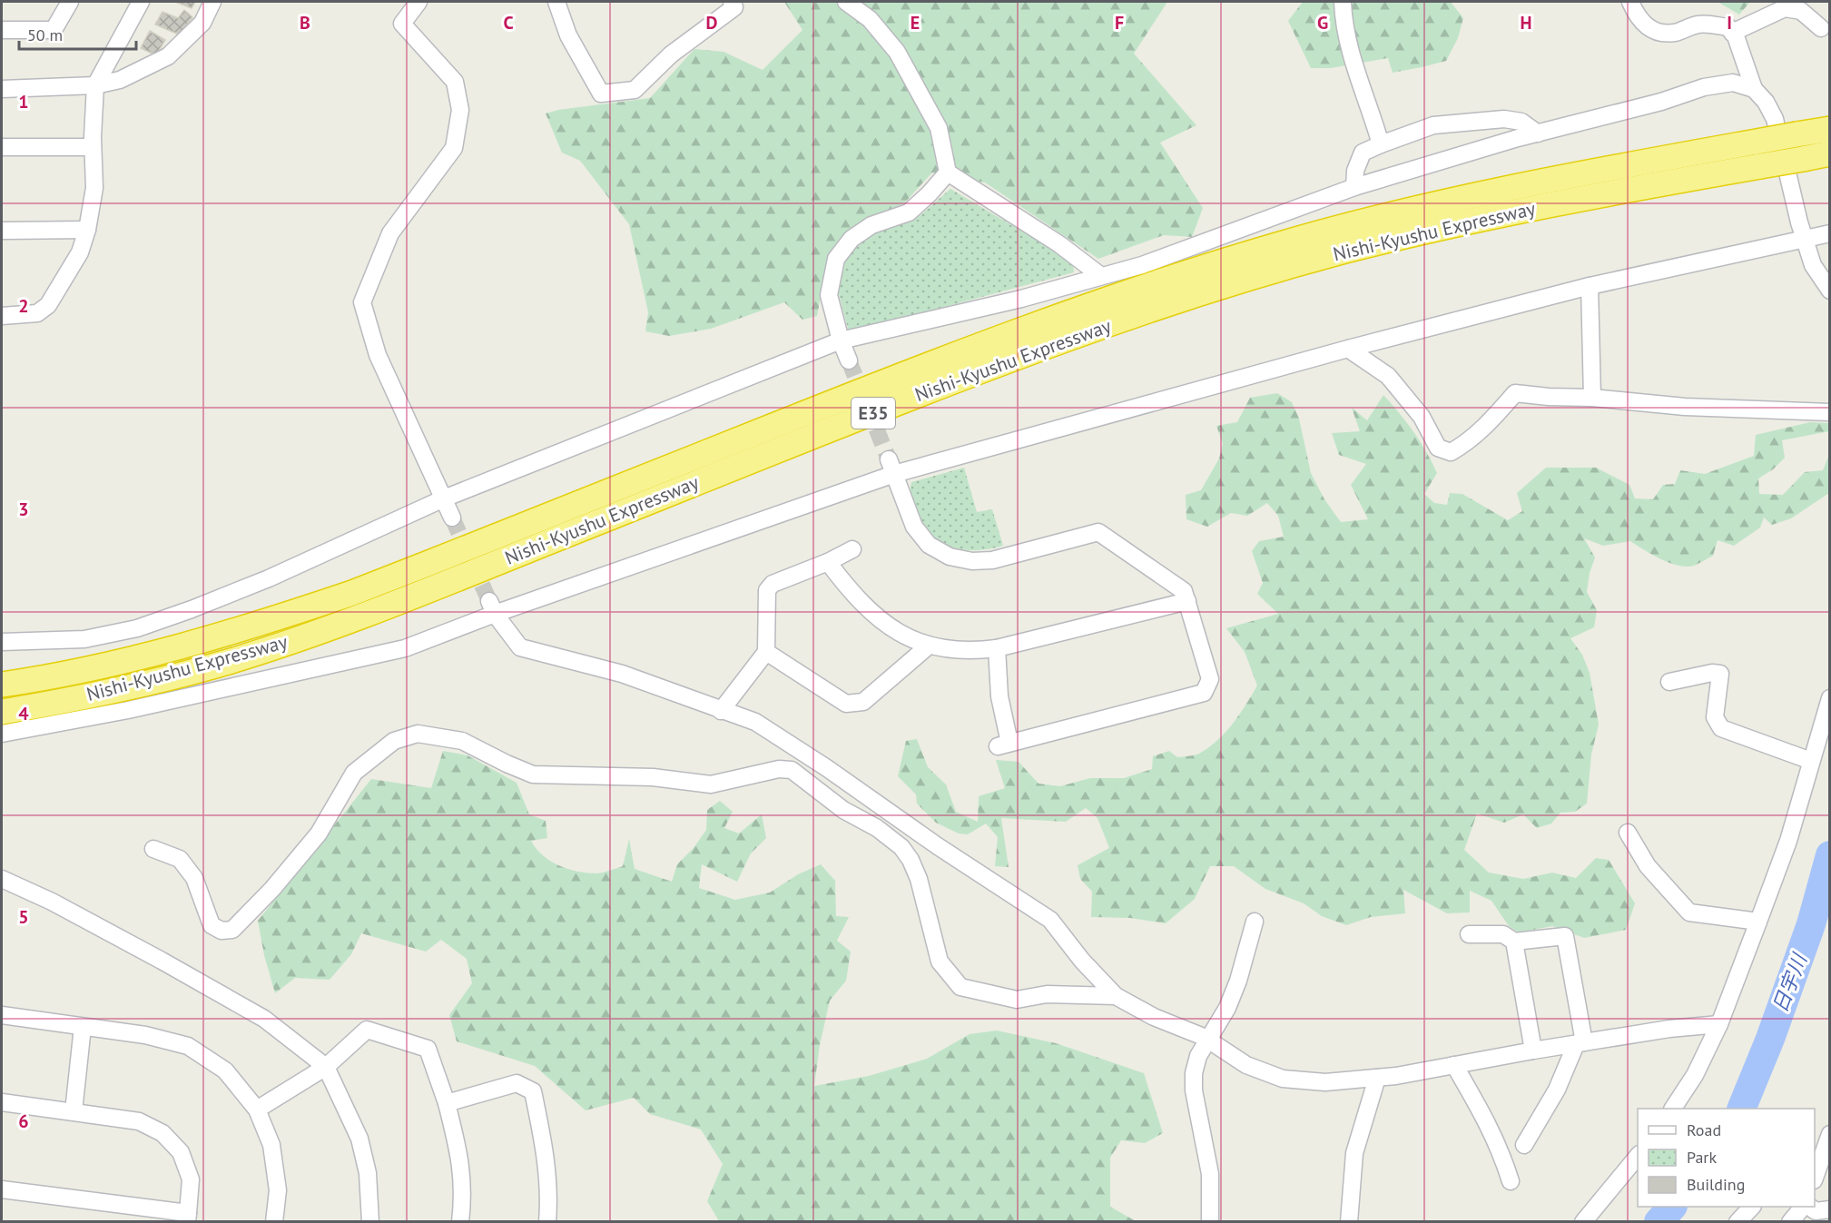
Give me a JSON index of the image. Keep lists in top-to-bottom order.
{
  "streets": {
    "highway": ["Nishi-Kyushu Expressway", "E35"]
  },
  "water": ["日宇川"],
  "legend": ["Road", "Park", "Building"],
  "scale_bar": "50 m",
  "grid": {
    "columns": [
      "B",
      "C",
      "D",
      "E",
      "F",
      "G",
      "H",
      "I"
    ],
    "rows": [
      "1",
      "2",
      "3",
      "4",
      "5",
      "6"
    ]
  }
}
